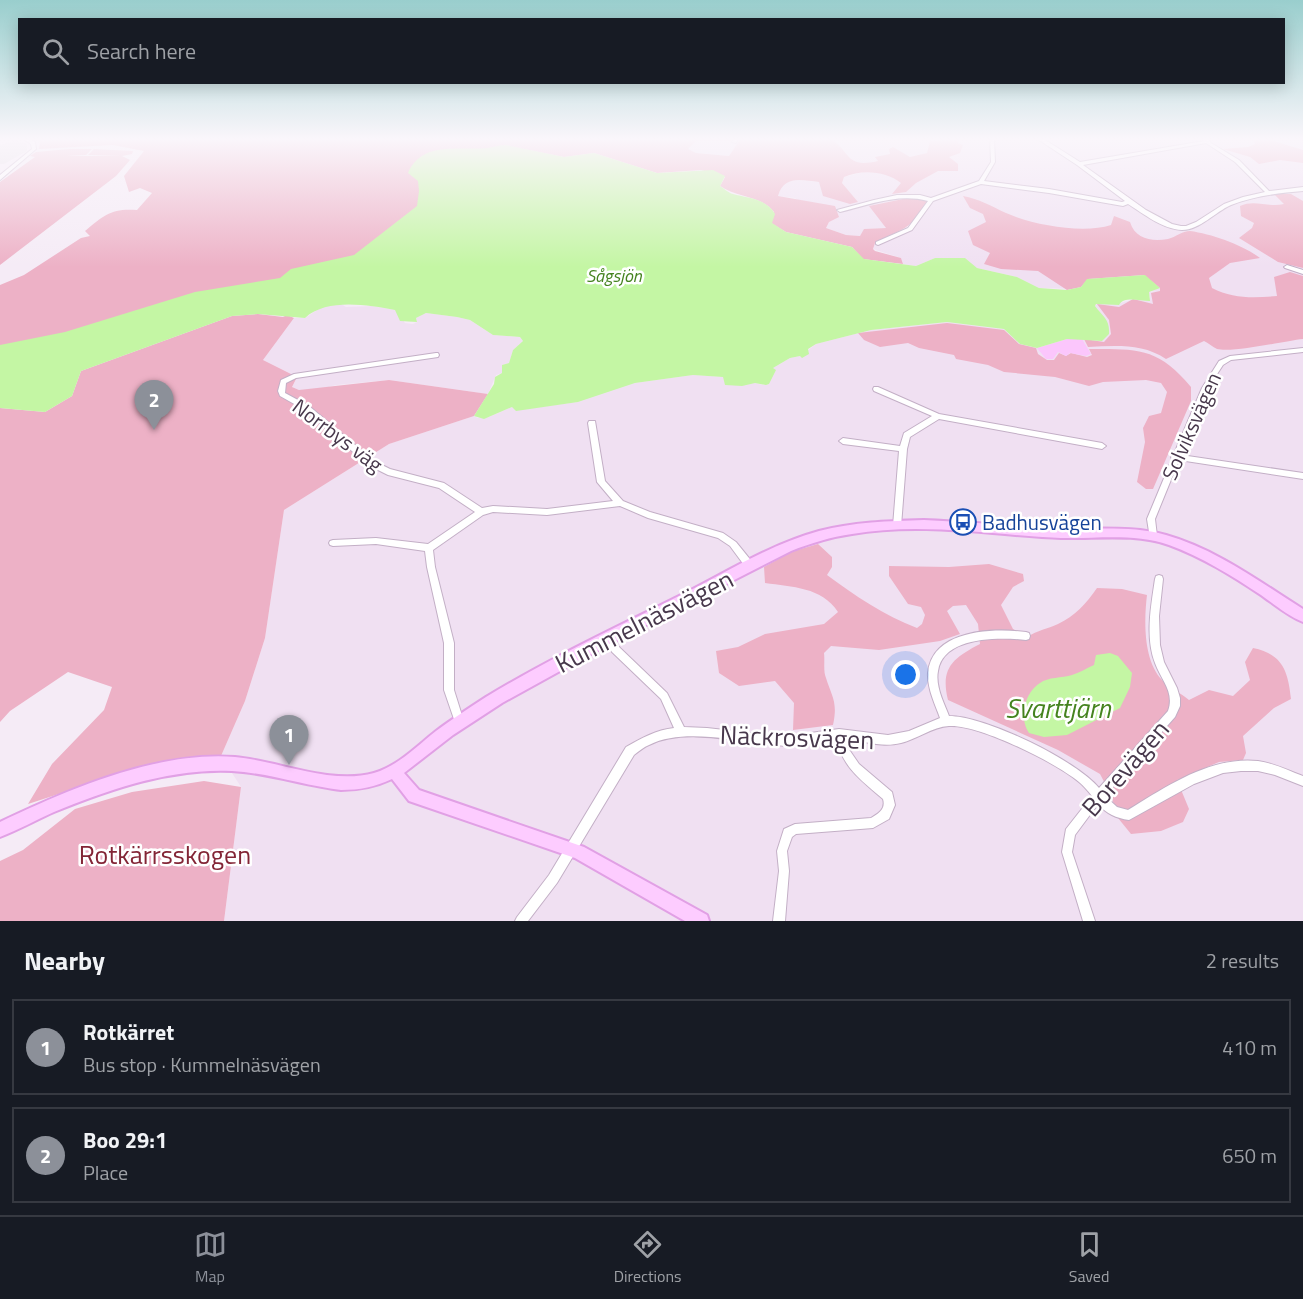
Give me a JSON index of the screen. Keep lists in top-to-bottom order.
{
  "streets": {
    "street": [
      "Solviksvägen",
      "Norrbys väg",
      "Kummelnäsvägen",
      "Näckrosvägen",
      "Borevägen"
    ]
  },
  "crossings": [
    ["Solviksvägen", "Kummelnäsvägen"]
  ],
  "water": ["Sågsjön", "Svarttjärn"],
  "parks": ["Rotkärrsskogen"],
  "places": {
    "bus stop": ["Badhusvägen"]
  },
  "page": {
    "search": "Search here",
    "pins": ["2", "1"],
    "heading": ["Nearby", "2 results"],
    "list": [
      {
        "mark": "1",
        "name": "Rotkärret",
        "note": "Bus stop · Kummelnäsvägen",
        "value": "410 m"
      },
      {
        "mark": "2",
        "name": "Boo 29:1",
        "note": "Place",
        "value": "650 m"
      }
    ],
    "nav": ["Map", "Directions", "Saved"]
  }
}
